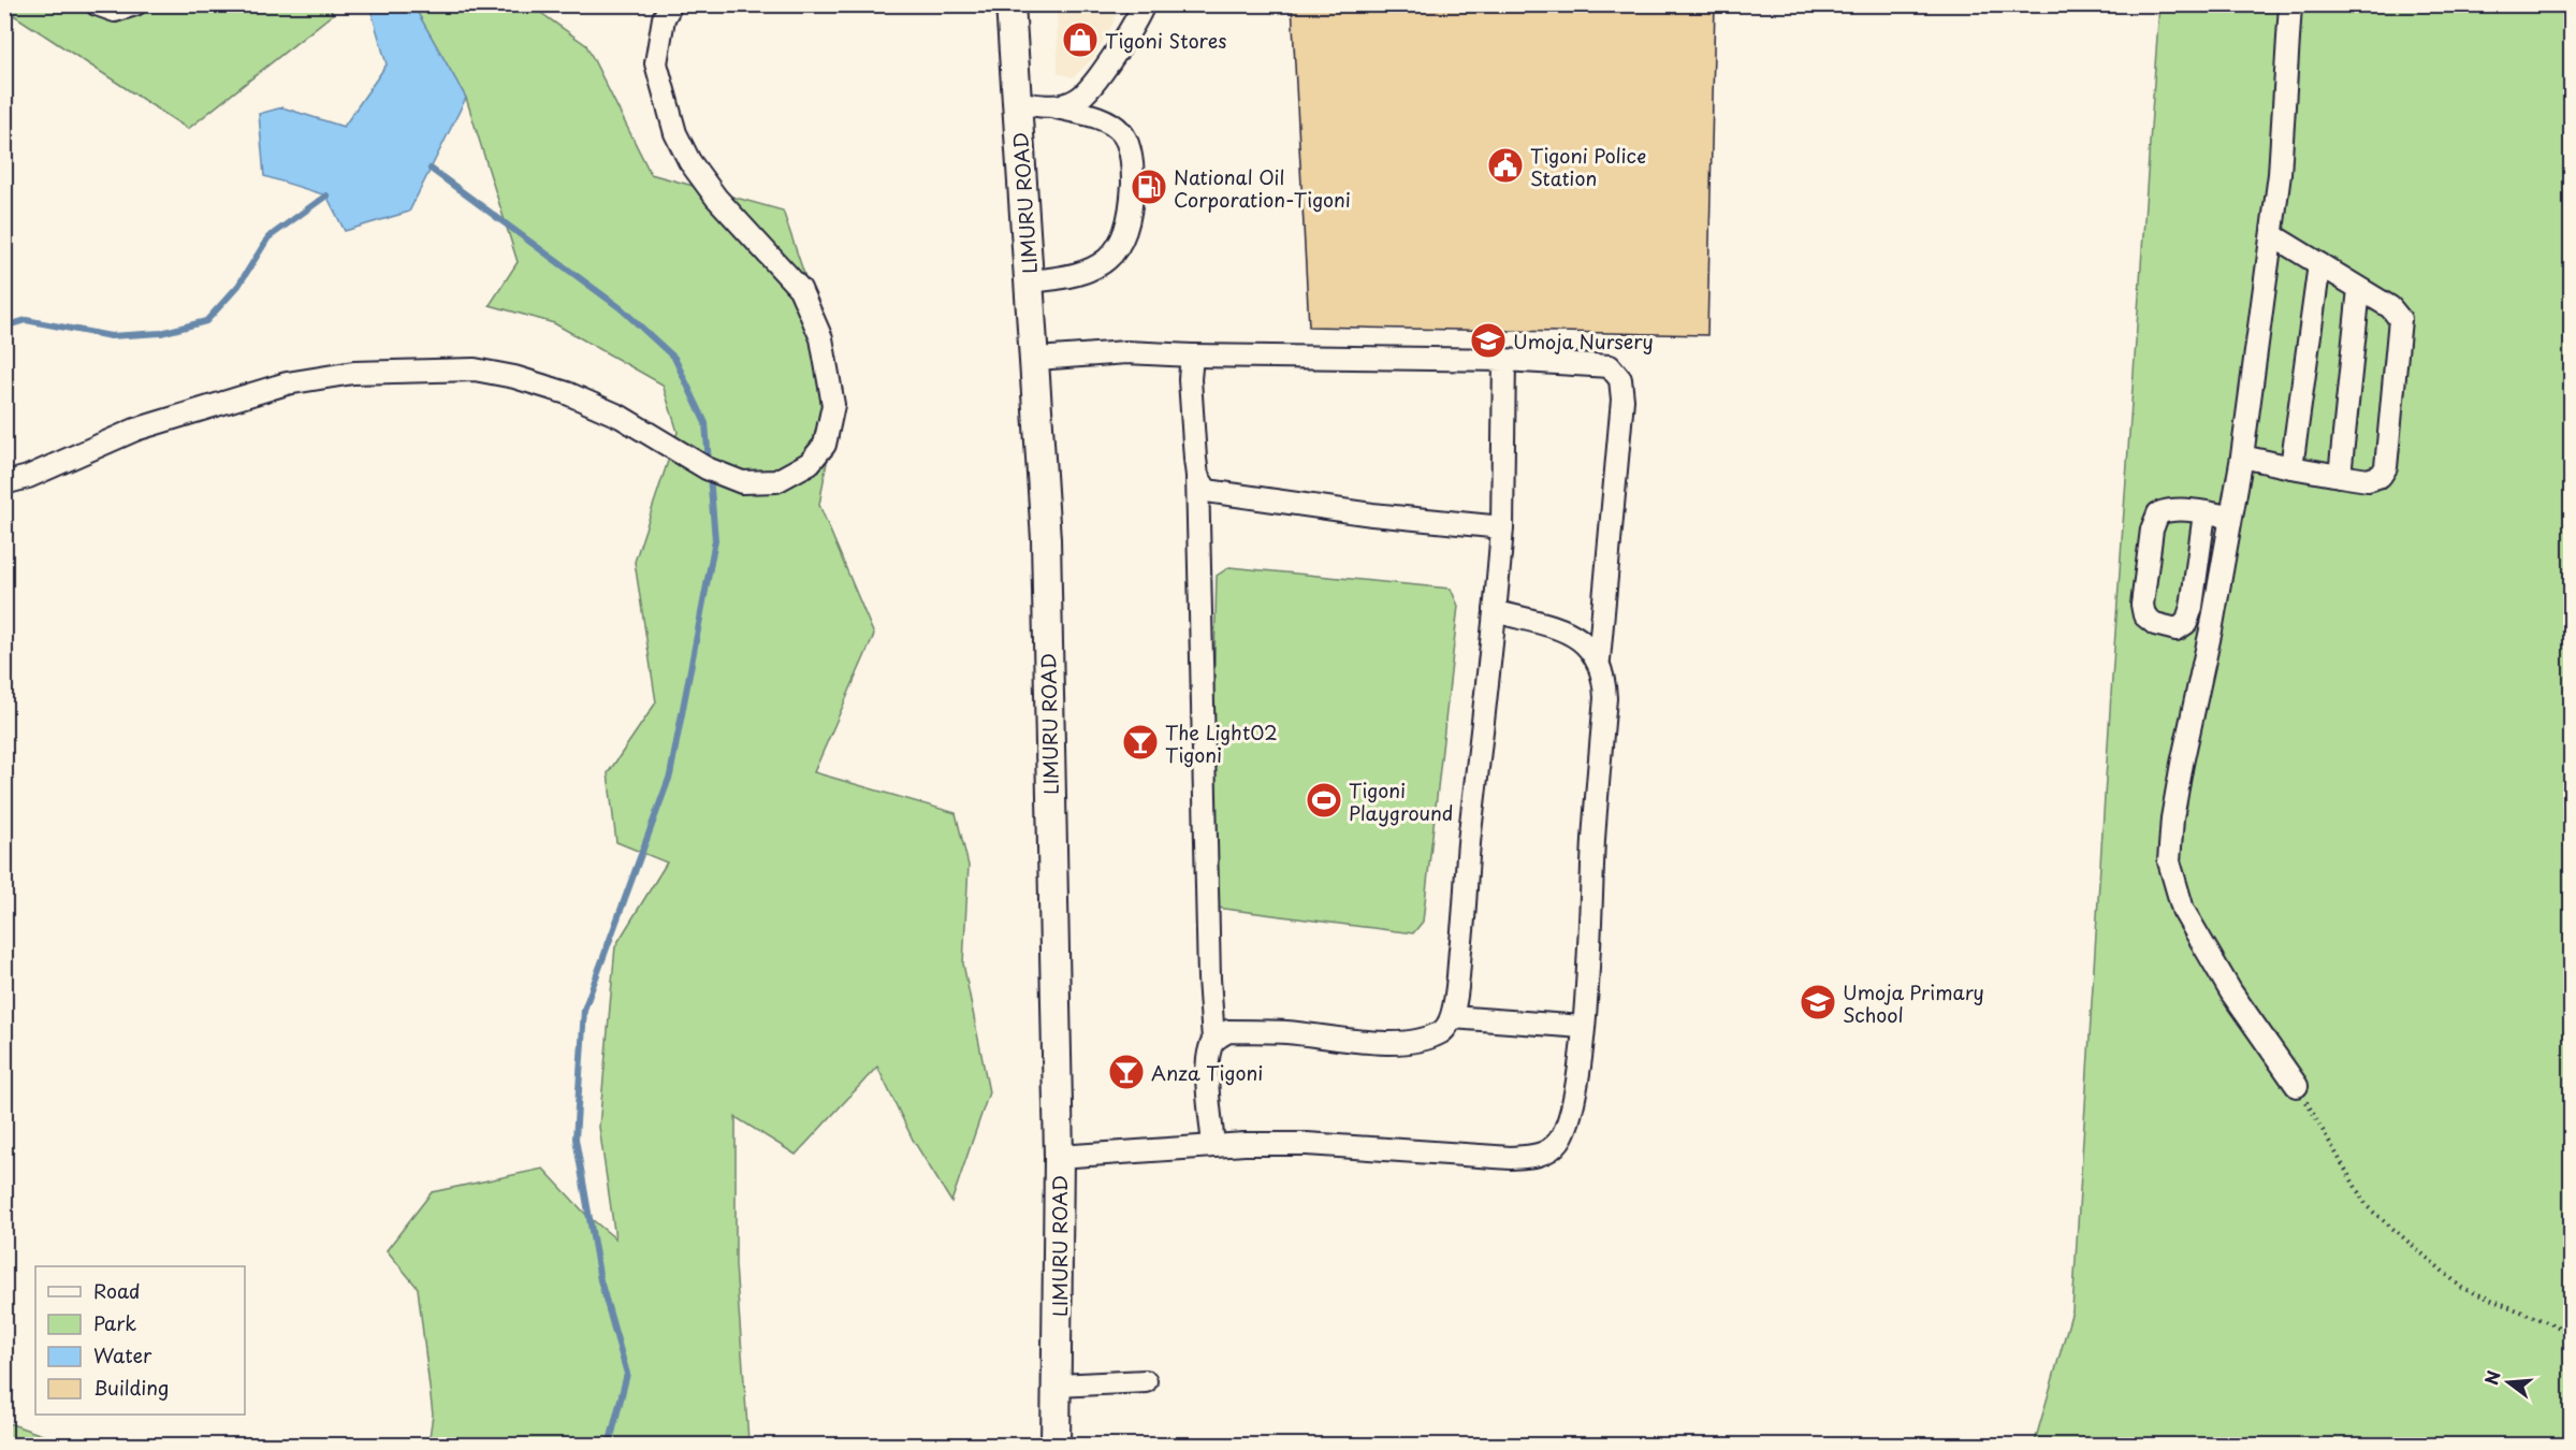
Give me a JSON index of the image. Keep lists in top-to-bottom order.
{
  "streets": {
    "main road": ["LIMURU ROAD"]
  },
  "places": {
    "shop": ["Tigoni Stores"],
    "public building": ["Tigoni Police Station"],
    "fuel station": ["National Oil Corporation-Tigoni"],
    "school or university": ["Umoja Nursery", "Umoja Primary School"],
    "bar": ["The Light02 Tigoni", "Anza Tigoni"],
    "sports": ["Tigoni Playground"]
  },
  "legend": [
    "Road",
    "Park",
    "Water",
    "Building"
  ],
  "north": "left"
}
